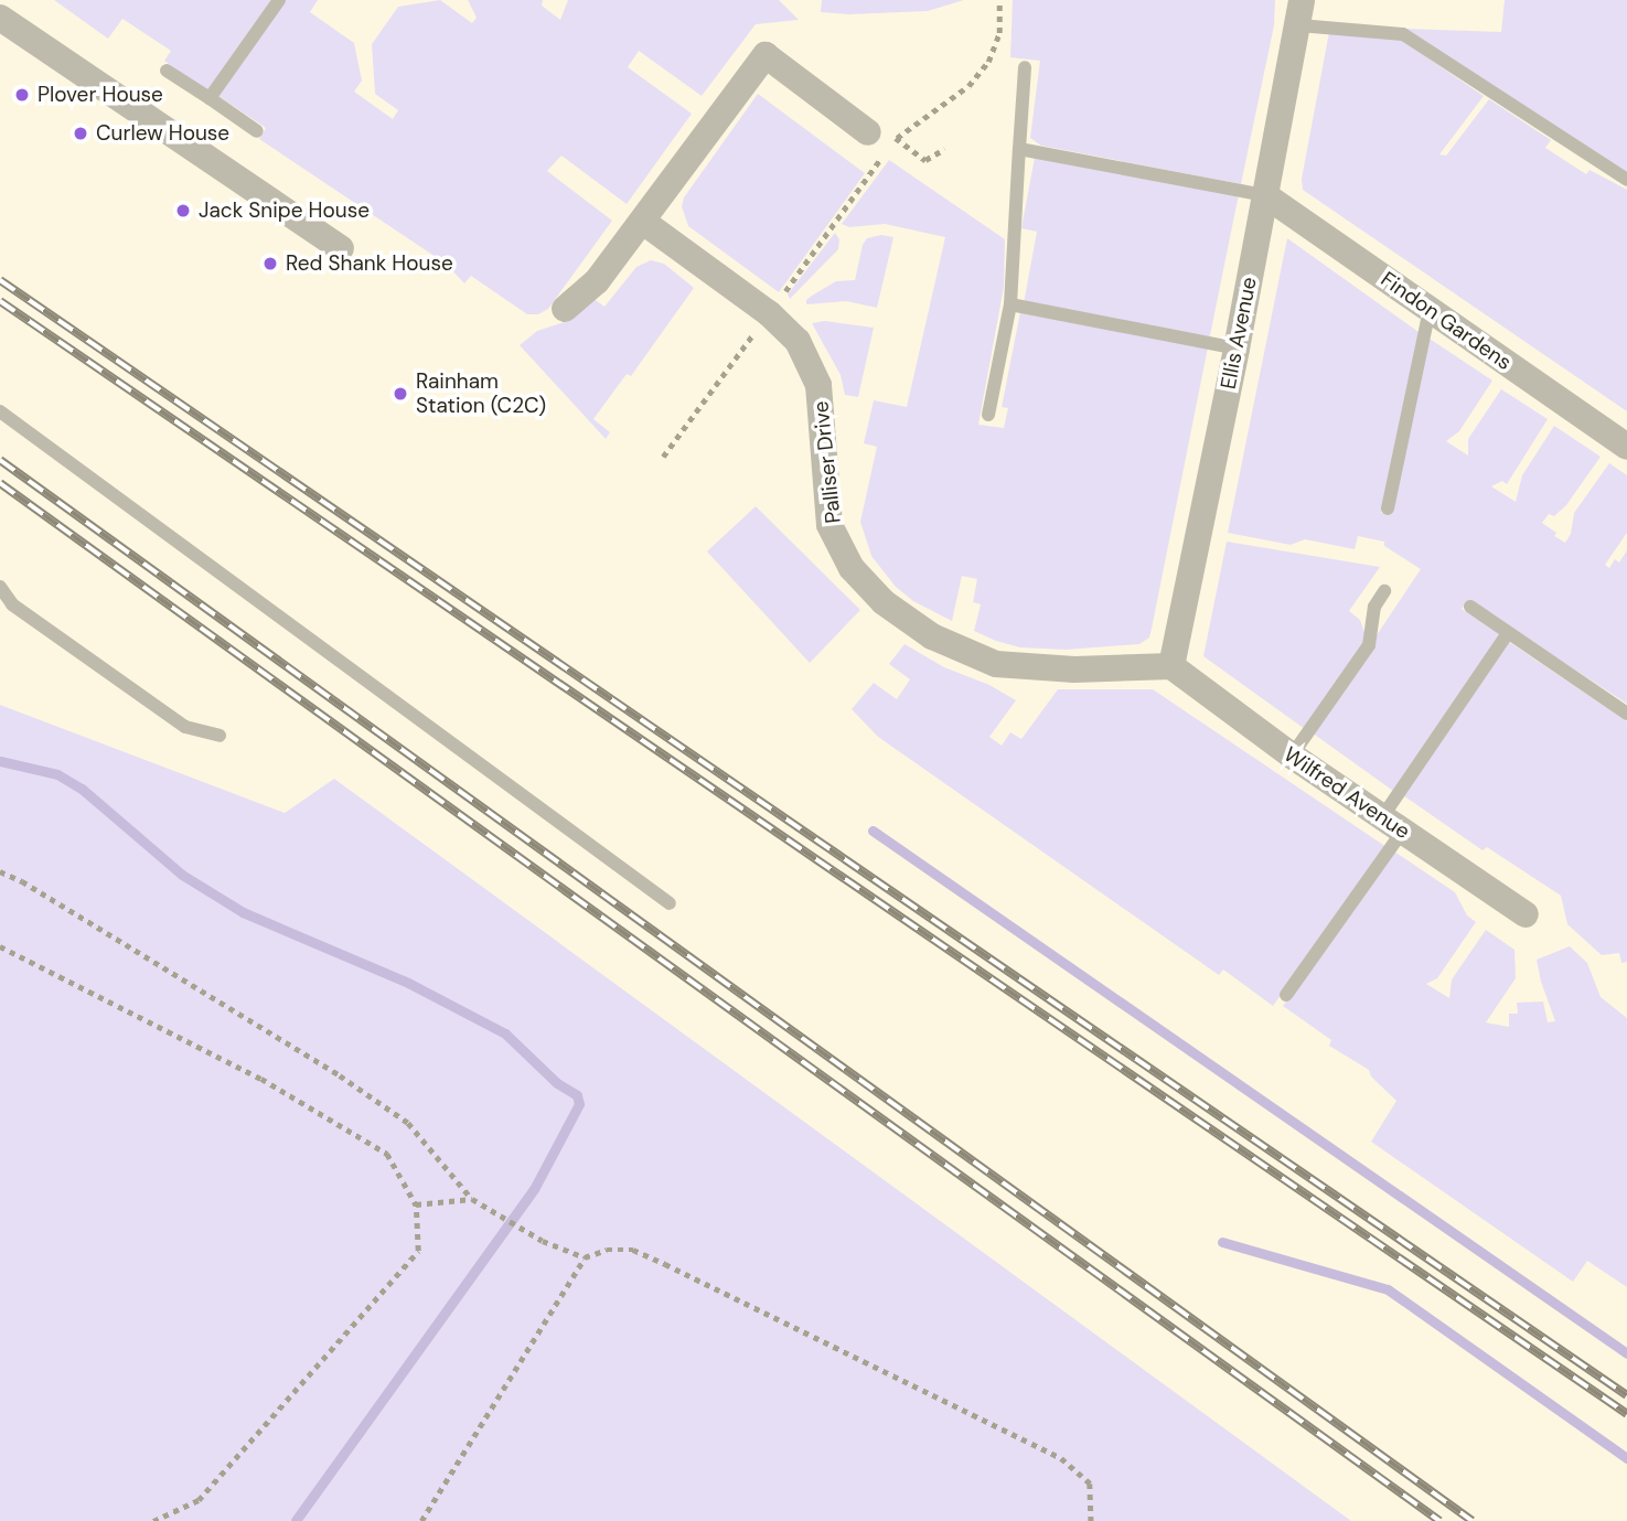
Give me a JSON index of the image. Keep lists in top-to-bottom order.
{
  "streets": {
    "street": [
      "Findon Gardens",
      "Ellis Avenue",
      "Palliser Drive",
      "Wilfred Avenue"
    ]
  },
  "crossings": [
    ["Findon Gardens", "Ellis Avenue"],
    ["Ellis Avenue", "Palliser Drive"],
    ["Ellis Avenue", "Wilfred Avenue"],
    ["Palliser Drive", "Wilfred Avenue"]
  ],
  "places": [
    "Plover House",
    "Curlew House",
    "Jack Snipe House",
    "Red Shank House",
    "Rainham Station (C2C)"
  ]
}
